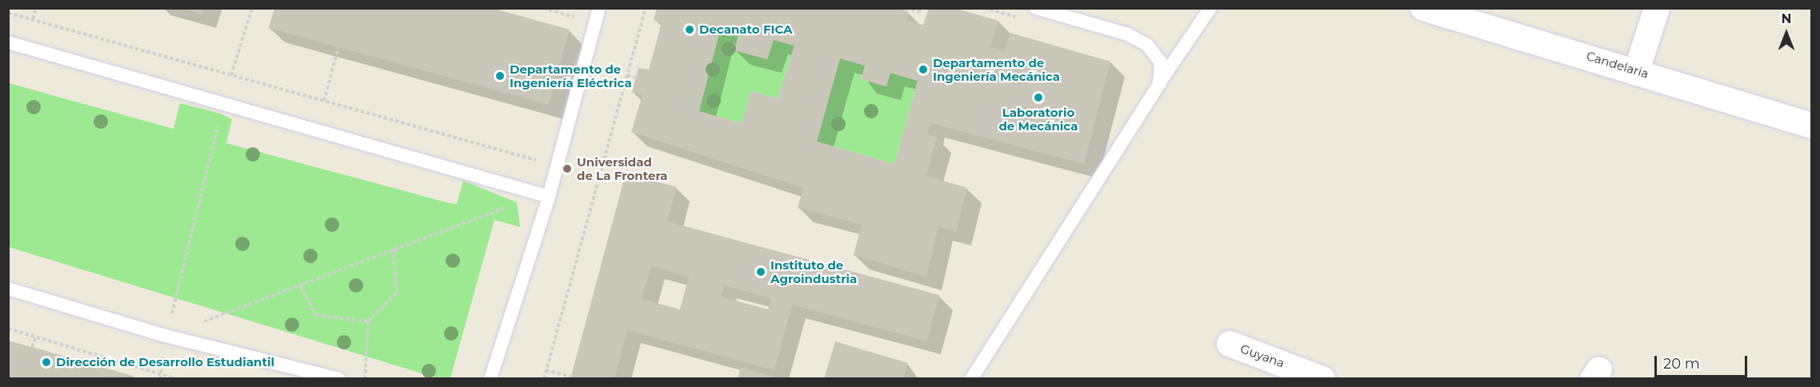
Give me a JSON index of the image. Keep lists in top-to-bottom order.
{
  "streets": {
    "street": ["Candelaria", "Guyana"]
  },
  "places": [
    "Decanato FICA",
    "Departamento de Ingeniería Mecánica",
    "Departamento de Ingeniería Eléctrica",
    "Laboratorio de Mecánica",
    "Universidad de La Frontera",
    "Instituto de Agroindustria",
    "Dirección de Desarrollo Estudiantil"
  ],
  "scale_bar": "20 m",
  "north": "top"
}
